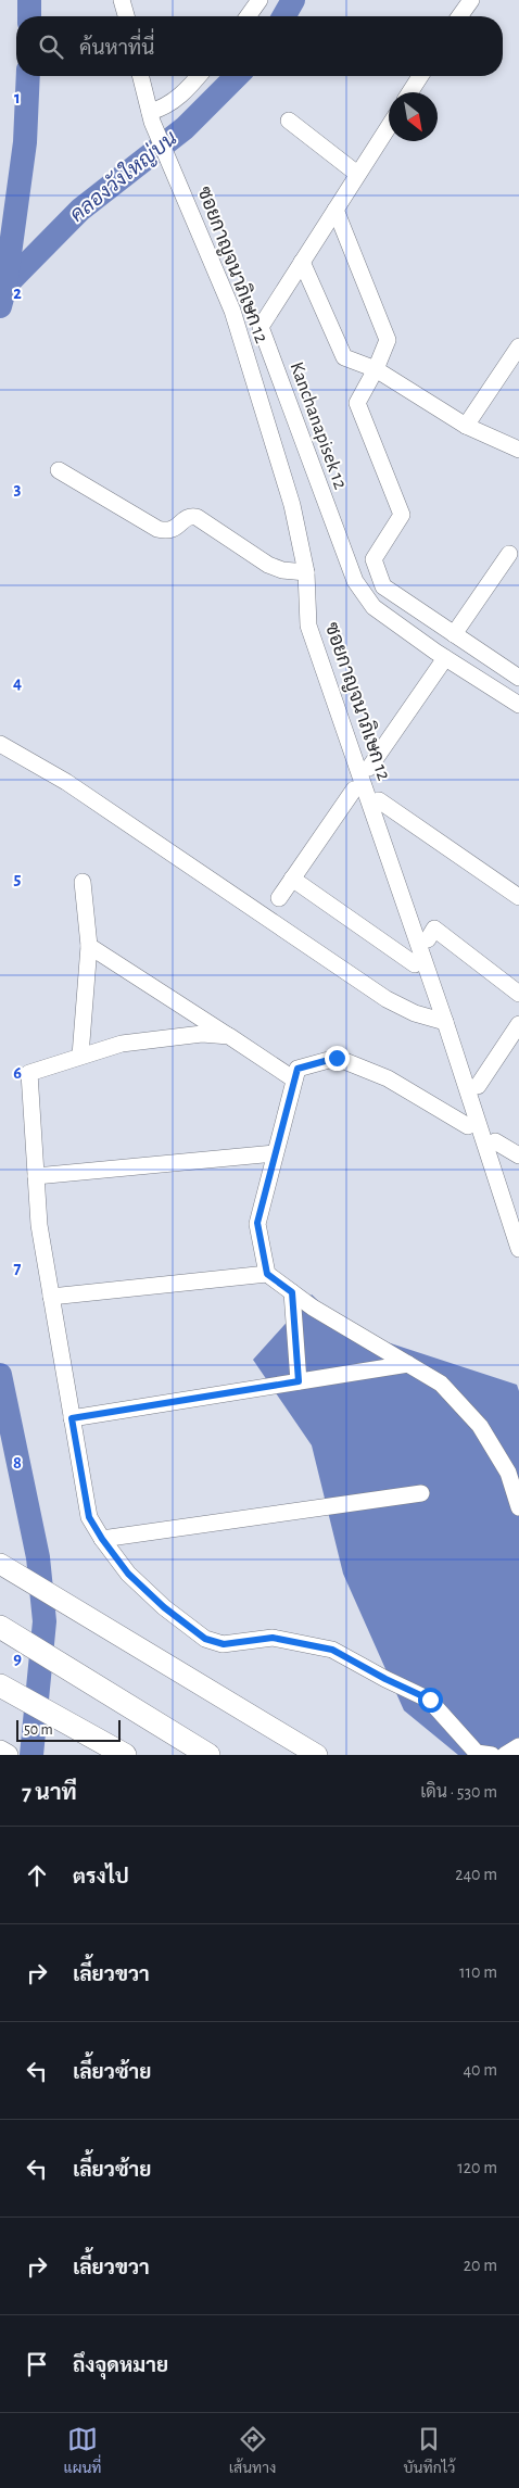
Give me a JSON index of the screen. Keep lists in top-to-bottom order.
{
  "streets": {
    "street": ["ซอยกาญจนาภิเษก 12", "Kanchanapisek 12"]
  },
  "water": ["คลองวังใหญ่บน"],
  "scale_bar": "50 m",
  "north": "bottom right",
  "page": {
    "search": "ค้นหาที่นี่",
    "scale": "50 m",
    "heading": ["7 นาที", "เดิน · 530 m"],
    "list": [
      ["ตรงไป", "240 m"],
      ["เลี้ยวขวา", "110 m"],
      ["เลี้ยวซ้าย", "40 m"],
      ["เลี้ยวซ้าย", "120 m"],
      ["เลี้ยวขวา", "20 m"],
      "ถึงจุดหมาย"
    ],
    "nav": ["แผนที่", "เส้นทาง", "บันทึกไว้"]
  },
  "grid": {
    "rows": [
      "1",
      "2",
      "3",
      "4",
      "5",
      "6",
      "7",
      "8",
      "9"
    ]
  }
}
